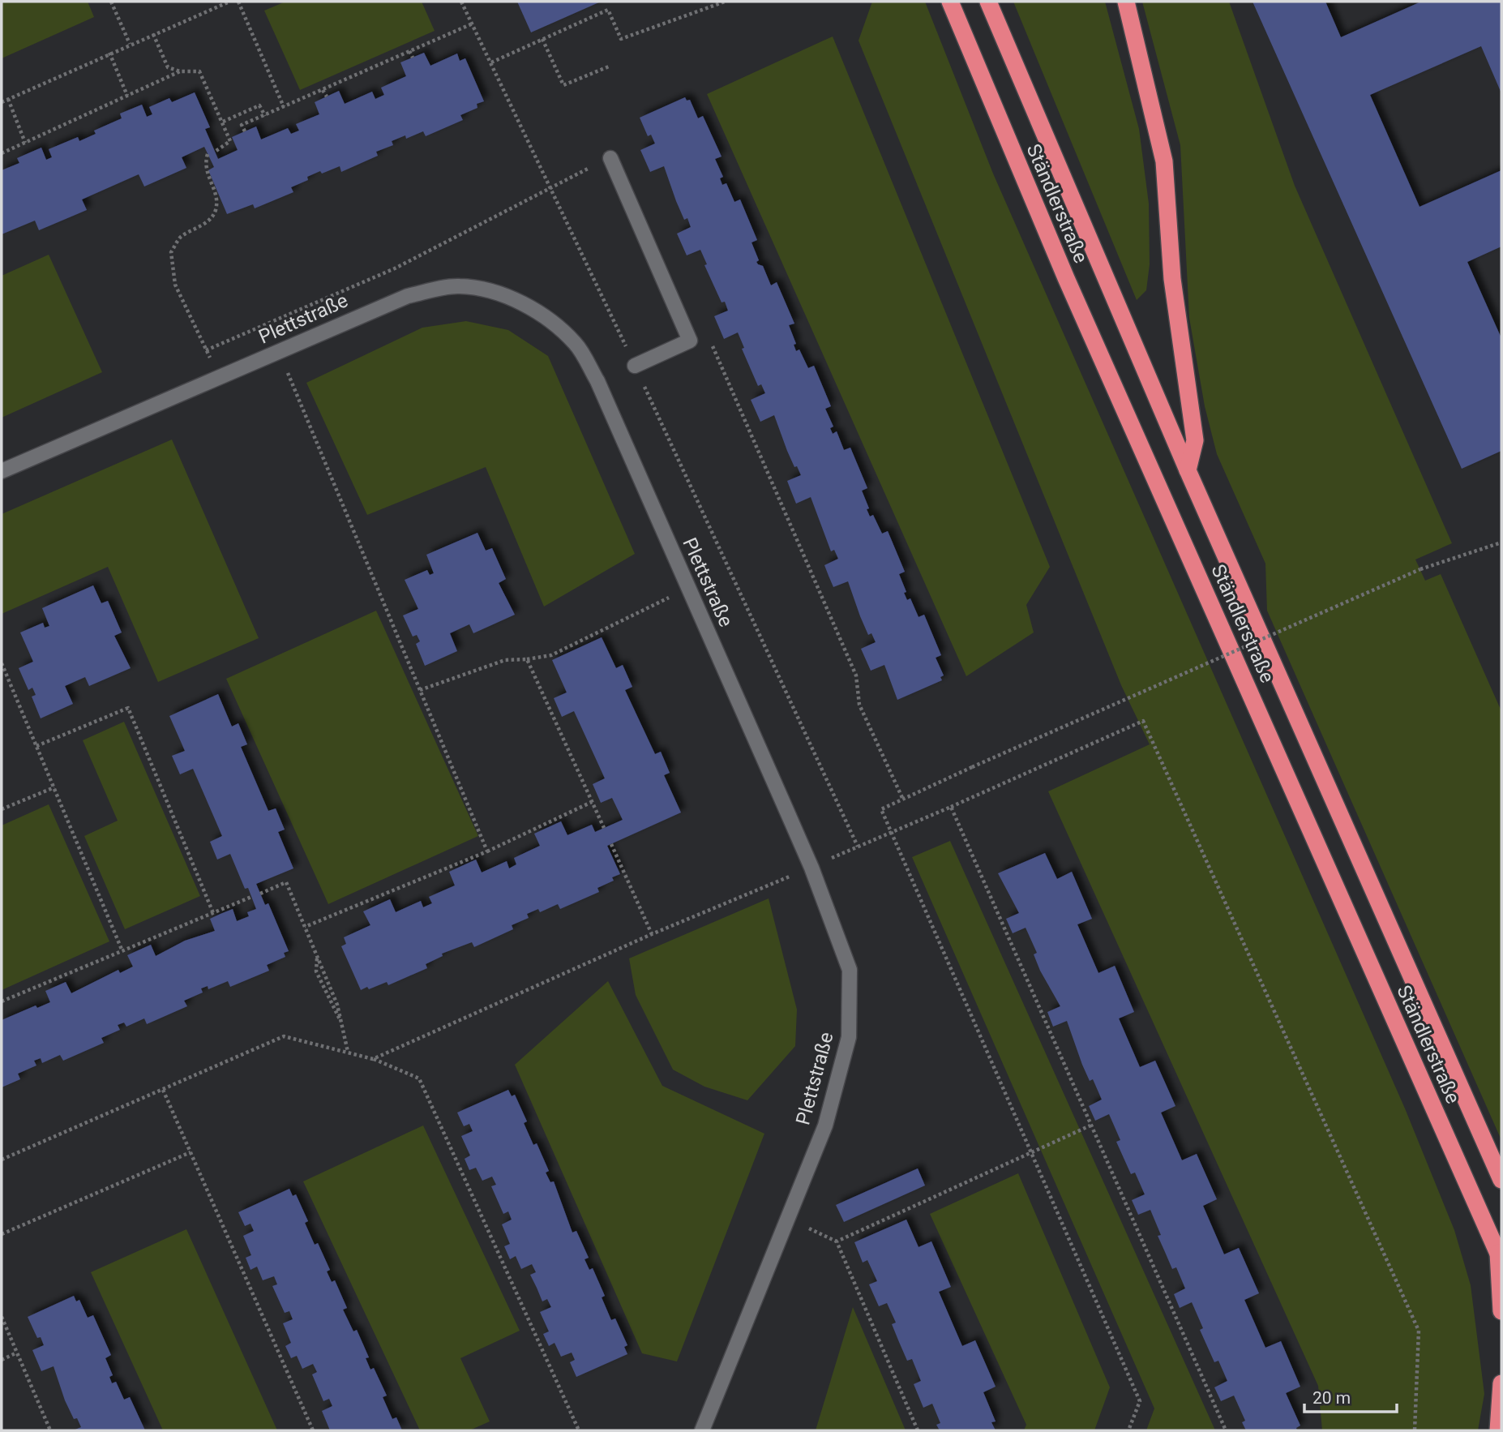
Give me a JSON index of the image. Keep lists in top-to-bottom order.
{
  "streets": {
    "highway": ["Ständlerstraße"],
    "street": ["Plettstraße"]
  },
  "scale_bar": "20 m"
}
